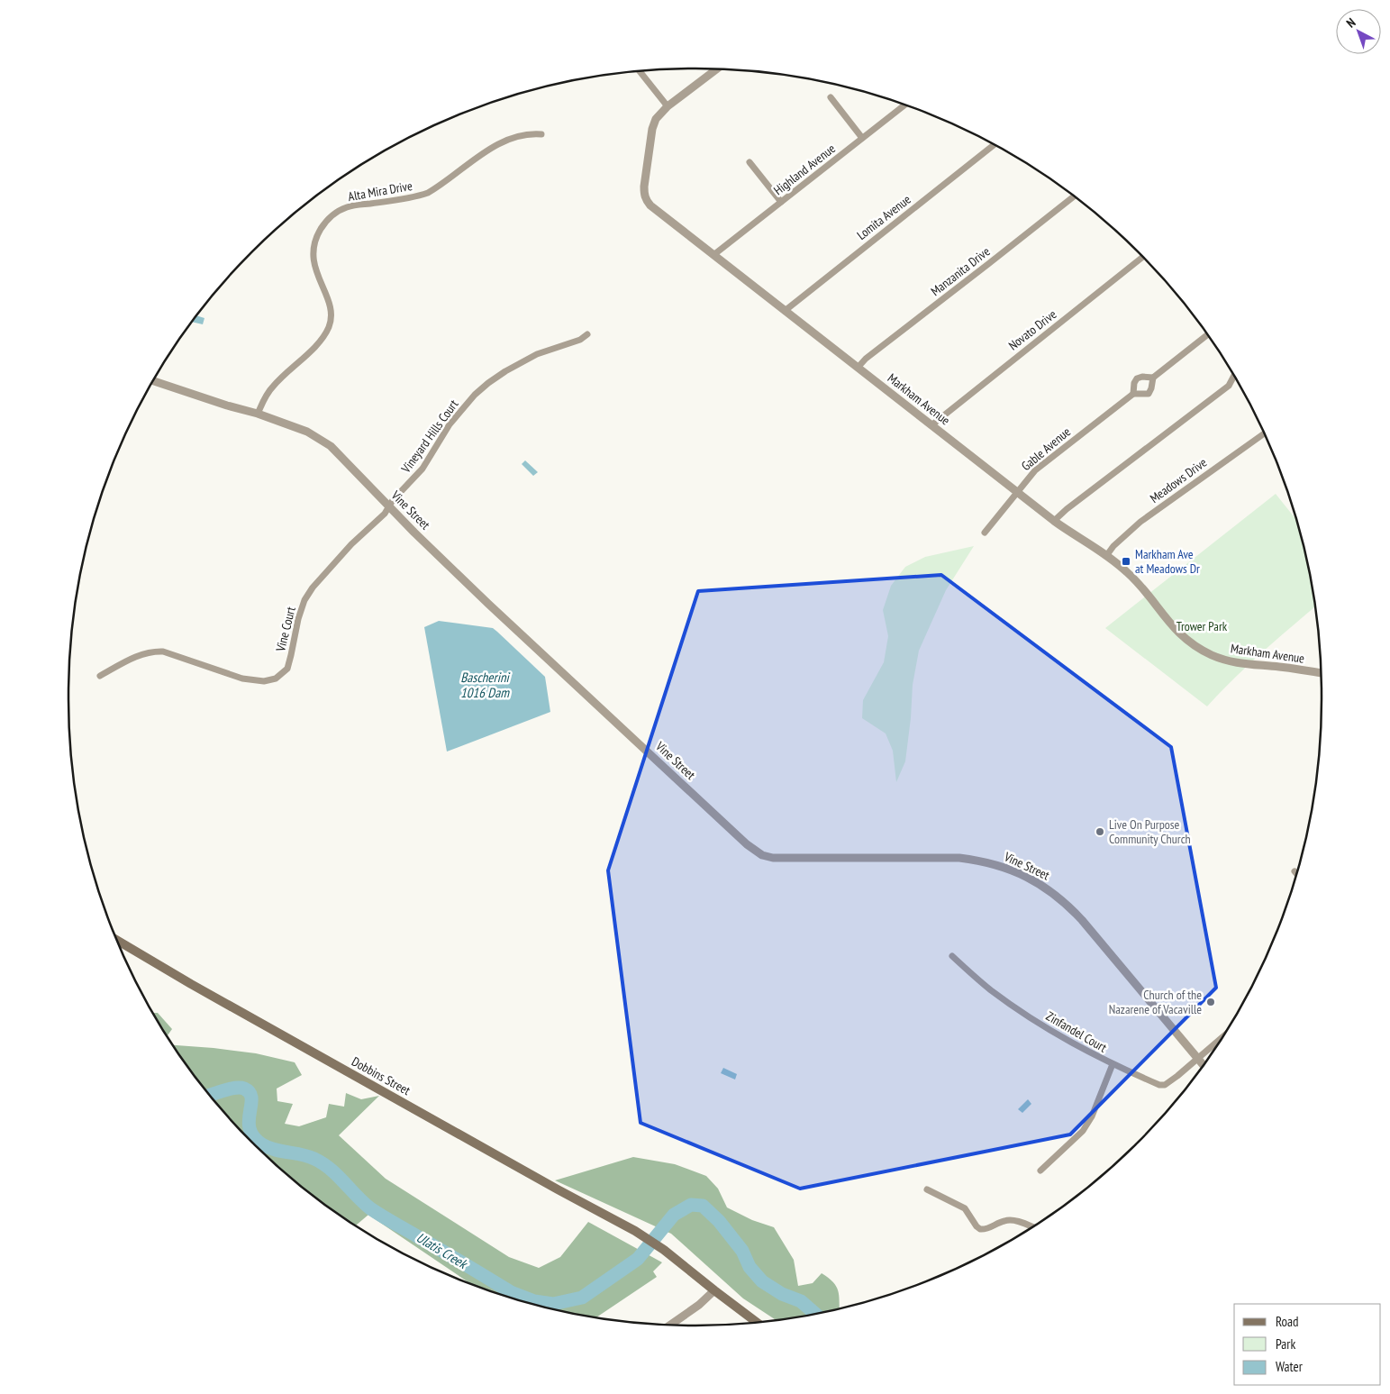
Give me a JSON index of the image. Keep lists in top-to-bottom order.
{
  "streets": {
    "main road": ["Dobbins Street"],
    "street": [
      "Highland Avenue",
      "Alta Mira Drive",
      "Lomita Avenue",
      "Manzanita Drive",
      "Novato Drive",
      "Markham Avenue",
      "Vineyard Hills Court",
      "Gable Avenue",
      "Meadows Drive",
      "Vine Street",
      "Vine Court",
      "Zinfandel Court"
    ]
  },
  "crossings": [
    ["Highland Avenue", "Markham Avenue"],
    ["Alta Mira Drive", "Vine Street"],
    ["Lomita Avenue", "Markham Avenue"],
    ["Manzanita Drive", "Markham Avenue"],
    ["Novato Drive", "Markham Avenue"],
    ["Markham Avenue", "Gable Avenue"],
    ["Markham Avenue", "Meadows Drive"],
    ["Vineyard Hills Court", "Vine Street"],
    ["Vineyard Hills Court", "Vine Court"],
    ["Vine Street", "Vine Court"],
    ["Vine Street", "Zinfandel Court"]
  ],
  "water": ["Bascherini 1016 Dam", "Ulatis Creek"],
  "parks": ["Trower Park"],
  "places": {
    "transit": ["Markham Ave at Meadows Dr"],
    "other": ["Live On Purpose Community Church", "Church of the Nazarene of Vacaville"]
  },
  "legend": ["Road", "Park", "Water"],
  "north": "top left"
}
